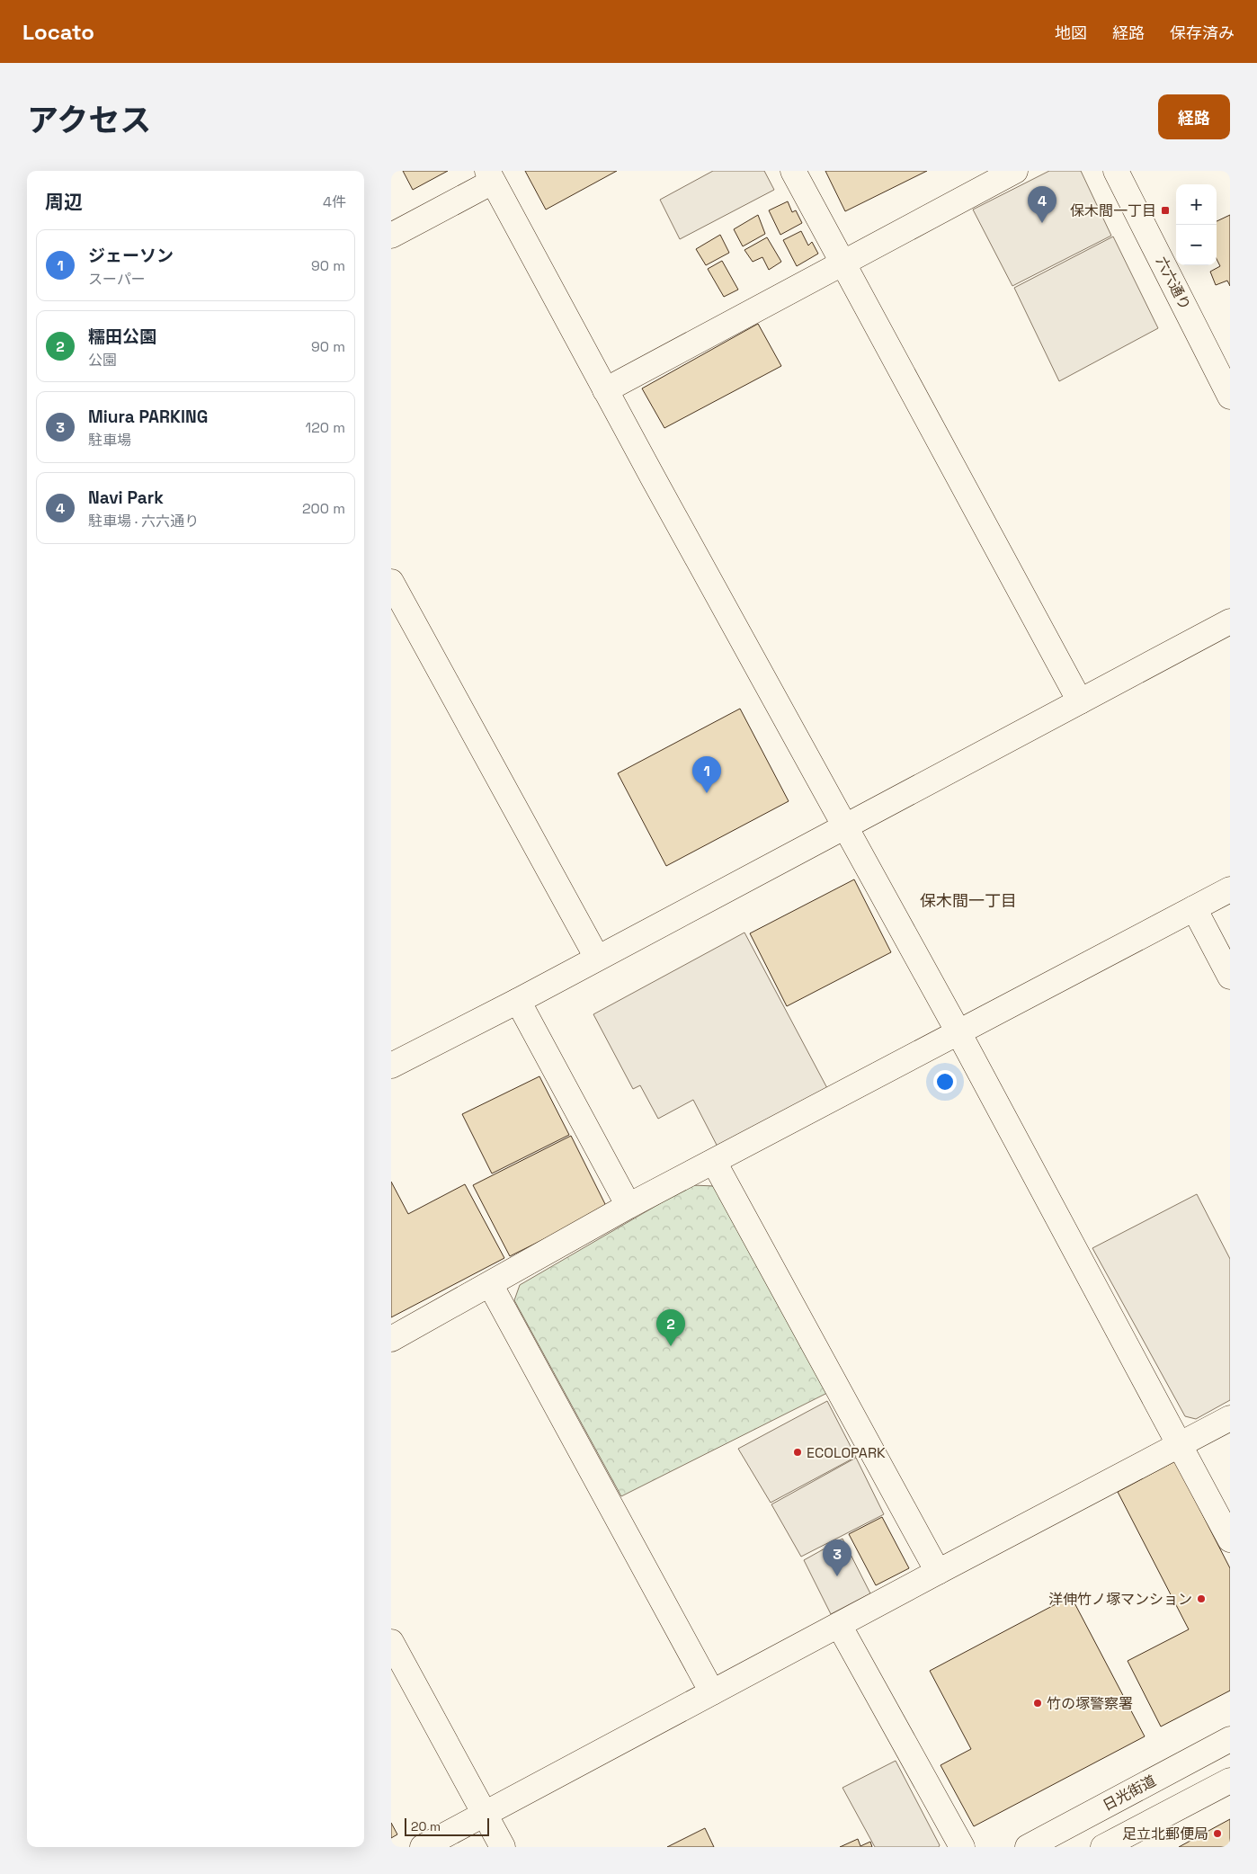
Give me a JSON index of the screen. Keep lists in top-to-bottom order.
{
  "streets": {
    "main road": ["六六通り", "日光街道"]
  },
  "districts": ["保木間一丁目"],
  "places": {
    "transit": ["保木間一丁目"],
    "other": [
      "ECOLOPARK",
      "洋伸竹ノ塚マンション",
      "竹の塚警察署",
      "足立北郵便局"
    ]
  },
  "scale_bar": "20 m",
  "page": {
    "header": "Locato",
    "nav": ["地図", "経路", "保存済み"],
    "title": "アクセス",
    "buttons": "経路",
    "heading": ["周辺", "4件"],
    "map_buttons": ["+", "−"],
    "pins": [
      "4",
      "1",
      "2",
      "3"
    ],
    "list": [
      {
        "mark": "1",
        "name": "ジェーソン",
        "note": "スーパー",
        "value": "90 m"
      },
      {
        "mark": "2",
        "name": "糯田公園",
        "note": "公園",
        "value": "90 m"
      },
      {
        "mark": "3",
        "name": "Miura PARKING",
        "note": "駐車場",
        "value": "120 m"
      },
      {
        "mark": "4",
        "name": "Navi Park",
        "note": "駐車場 · 六六通り",
        "value": "200 m"
      }
    ],
    "scale": "20 m"
  }
}
